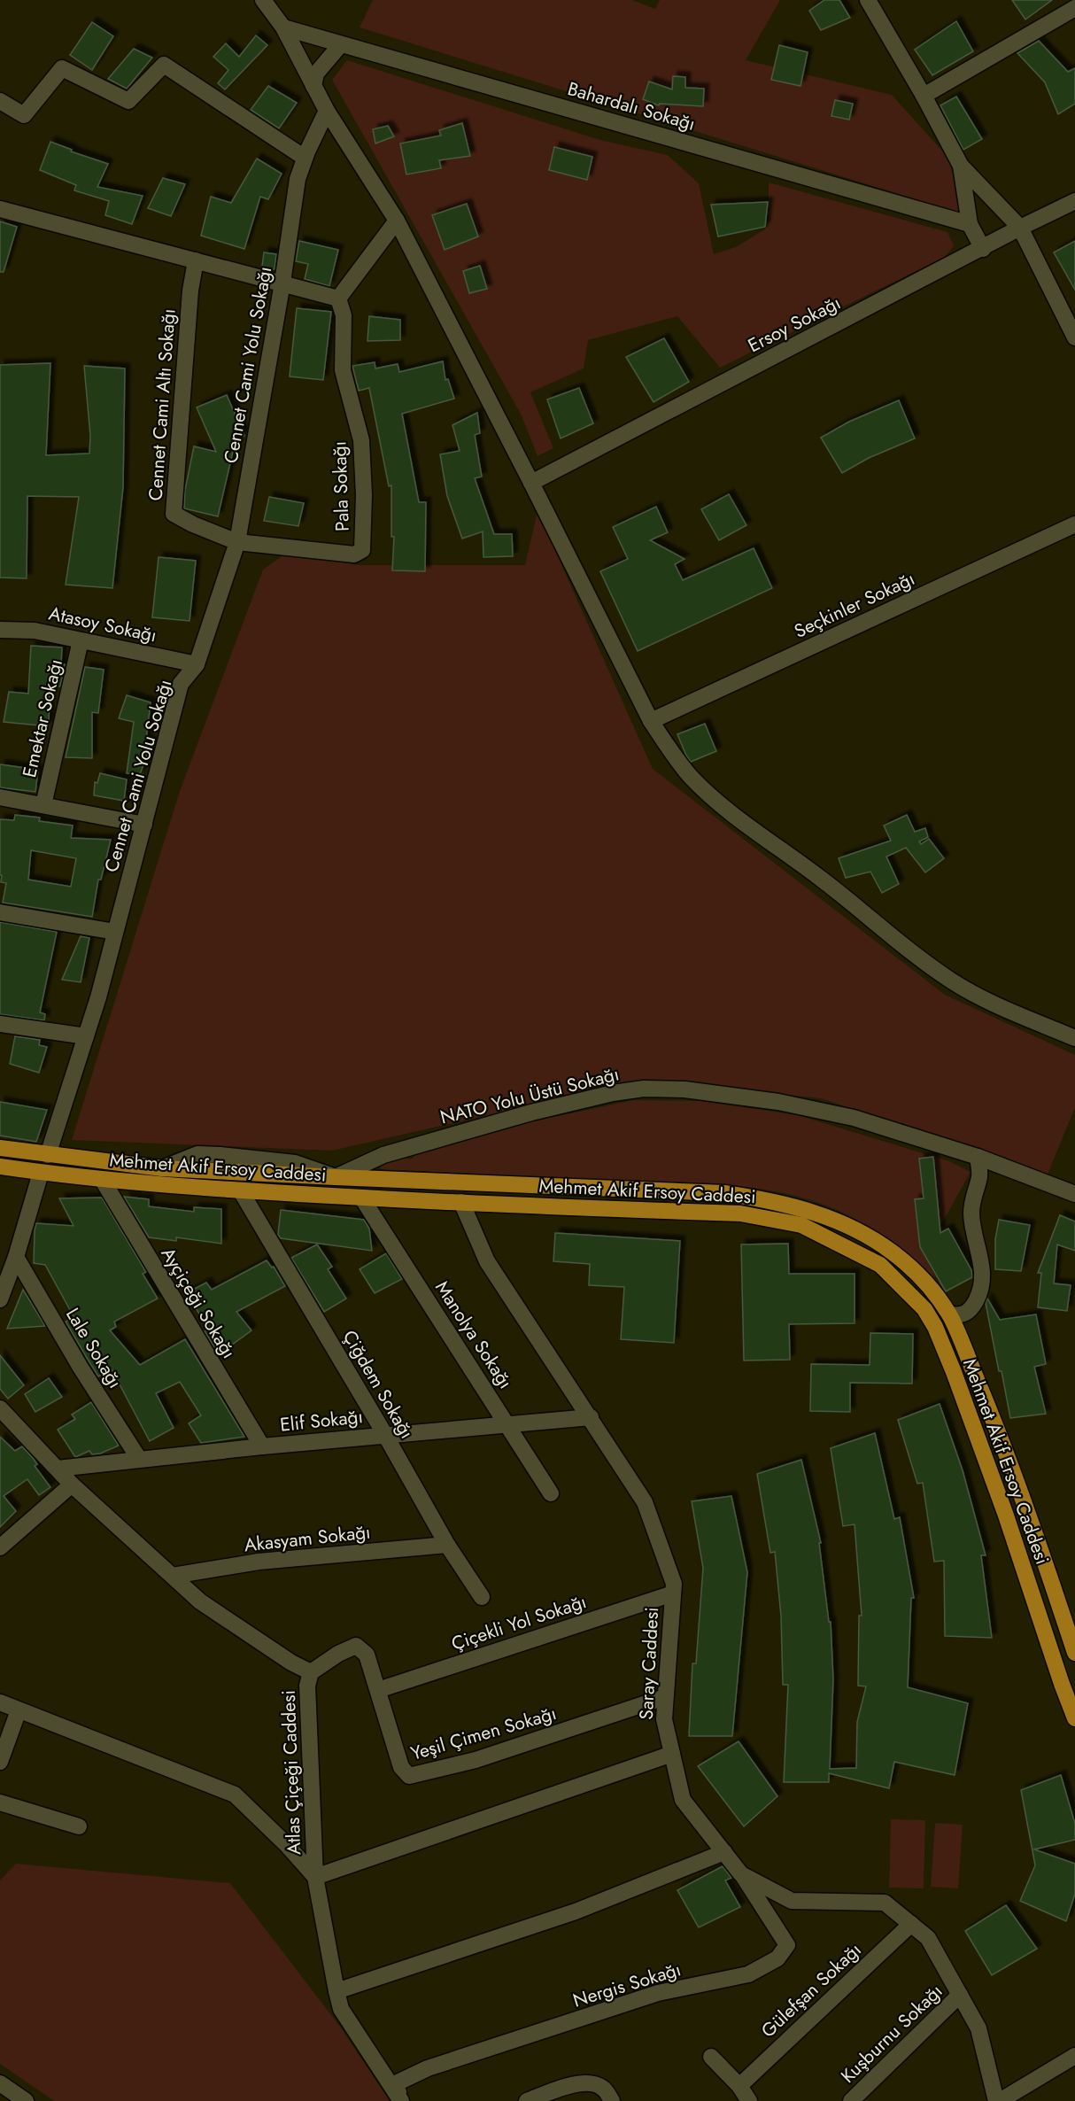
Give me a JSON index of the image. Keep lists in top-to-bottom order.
{
  "streets": {
    "main road": ["Cennet Cami Yolu Sokağı", "Mehmet Akif Ersoy Caddesi"],
    "street": [
      "Bahardalı Sokağı",
      "Ersoy Sokağı",
      "Cennet Cami Altı Sokağı",
      "Pala Sokağı",
      "Seçkinler Sokağı",
      "Atasoy Sokağı",
      "Emektar Sokağı",
      "NATO Yolu Üstü Sokağı",
      "Ayçiçeği Sokağı",
      "Manolya Sokağı",
      "Lale Sokağı",
      "Çiğdem Sokağı",
      "Elif Sokağı",
      "Akasyam Sokağı",
      "Çiçekli Yol Sokağı",
      "Saray Caddesi",
      "Yeşil Çimen Sokağı",
      "Atlas Çiçeği Caddesi",
      "Nergis Sokağı",
      "Gülefşan Sokağı",
      "Kuşburnu Sokağı"
    ]
  },
  "crossings": [
    ["Cennet Cami Yolu Sokağı", "Cennet Cami Altı Sokağı"],
    ["Cennet Cami Yolu Sokağı", "Pala Sokağı"],
    ["Cennet Cami Yolu Sokağı", "Atasoy Sokağı"],
    ["Cennet Cami Yolu Sokağı", "Mehmet Akif Ersoy Caddesi"],
    ["Cennet Cami Altı Sokağı", "Pala Sokağı"],
    ["Atasoy Sokağı", "Emektar Sokağı"],
    ["NATO Yolu Üstü Sokağı", "Mehmet Akif Ersoy Caddesi"],
    ["Mehmet Akif Ersoy Caddesi", "Ayçiçeği Sokağı"],
    ["Mehmet Akif Ersoy Caddesi", "Manolya Sokağı"],
    ["Mehmet Akif Ersoy Caddesi", "Çiğdem Sokağı"],
    ["Mehmet Akif Ersoy Caddesi", "Saray Caddesi"],
    ["Ayçiçeği Sokağı", "Elif Sokağı"],
    ["Manolya Sokağı", "Elif Sokağı"],
    ["Lale Sokağı", "Elif Sokağı"],
    ["Çiğdem Sokağı", "Elif Sokağı"],
    ["Çiğdem Sokağı", "Akasyam Sokağı"],
    ["Elif Sokağı", "Saray Caddesi"],
    ["Elif Sokağı", "Atlas Çiçeği Caddesi"],
    ["Akasyam Sokağı", "Atlas Çiçeği Caddesi"],
    ["Çiçekli Yol Sokağı", "Saray Caddesi"],
    ["Çiçekli Yol Sokağı", "Yeşil Çimen Sokağı"],
    ["Saray Caddesi", "Yeşil Çimen Sokağı"],
    ["Saray Caddesi", "Nergis Sokağı"],
    ["Saray Caddesi", "Gülefşan Sokağı"],
    ["Saray Caddesi", "Kuşburnu Sokağı"],
    ["Yeşil Çimen Sokağı", "Atlas Çiçeği Caddesi"],
    ["Atlas Çiçeği Caddesi", "Nergis Sokağı"]
  ]
}
